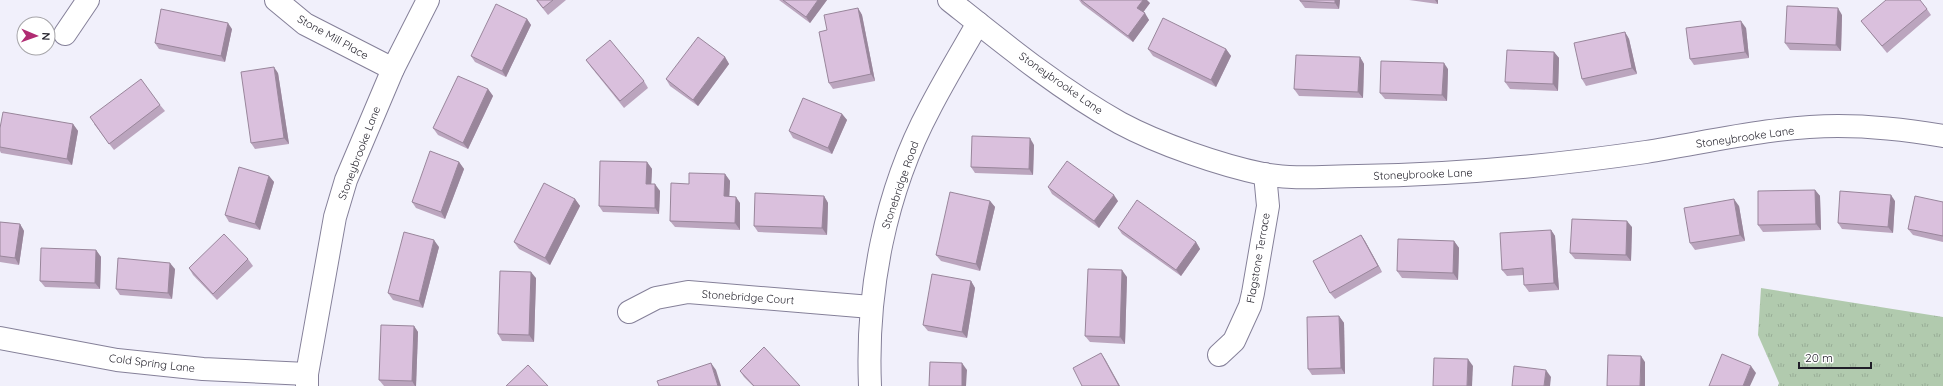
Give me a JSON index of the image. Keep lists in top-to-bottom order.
{
  "streets": {
    "street": [
      "Stone Mill Place",
      "Stoneybrooke Lane",
      "Stonebridge Road",
      "Flagstone Terrace",
      "Stonebridge Court",
      "Cold Spring Lane"
    ]
  },
  "crossings": [
    ["Stone Mill Place", "Stoneybrooke Lane"],
    ["Stoneybrooke Lane", "Stonebridge Road"],
    ["Stoneybrooke Lane", "Flagstone Terrace"],
    ["Stoneybrooke Lane", "Cold Spring Lane"],
    ["Stonebridge Road", "Stonebridge Court"]
  ],
  "scale_bar": "20 m",
  "north": "right"
}
